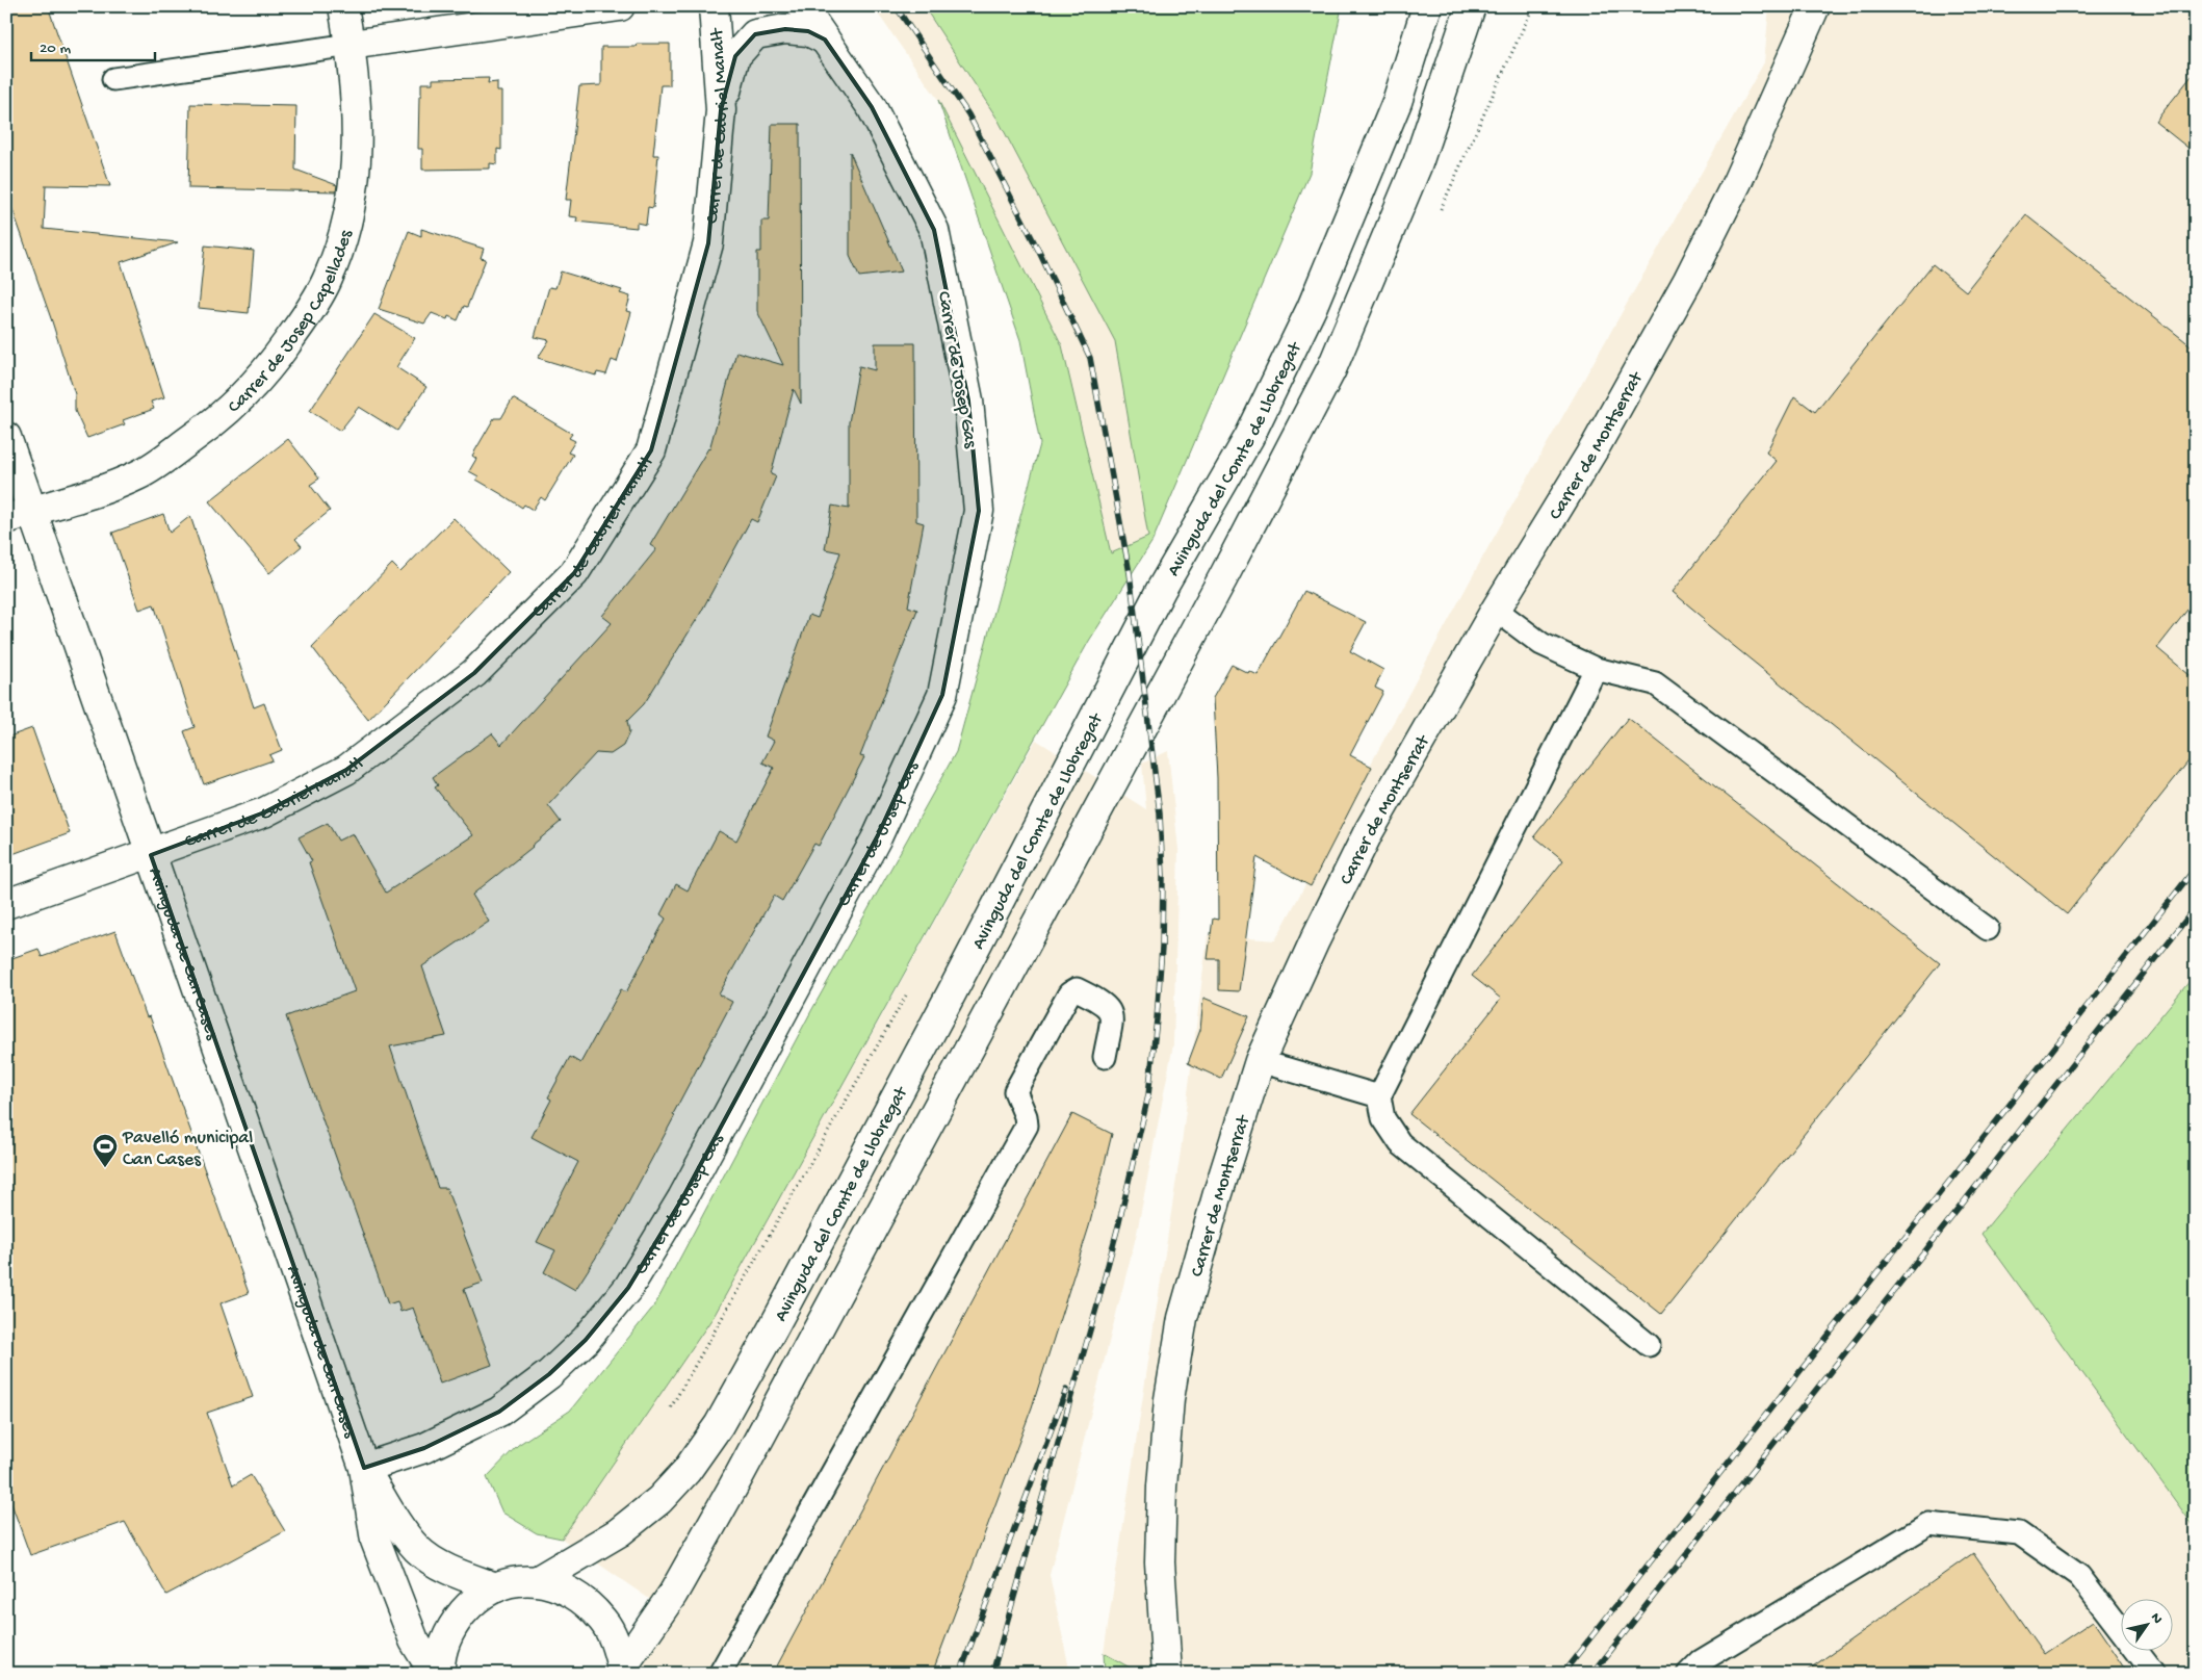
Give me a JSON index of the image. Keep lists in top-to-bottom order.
{
  "streets": {
    "street": [
      "Carrer de Gabriel Manalt",
      "Carrer de Josep Capellades",
      "Carrer de Josep Gas",
      "Carrer de Montserrat",
      "Avinguda del Comte de Llobregat",
      "Avinguda de Can Cases"
    ]
  },
  "crossings": [
    ["Carrer de Gabriel Manalt", "Avinguda de Can Cases"],
    ["Carrer de Josep Capellades", "Avinguda de Can Cases"],
    ["Carrer de Josep Gas", "Avinguda de Can Cases"]
  ],
  "places": {
    "sports": ["Pavelló municipal Can Cases"]
  },
  "scale_bar": "20 m",
  "north": "top right"
}
